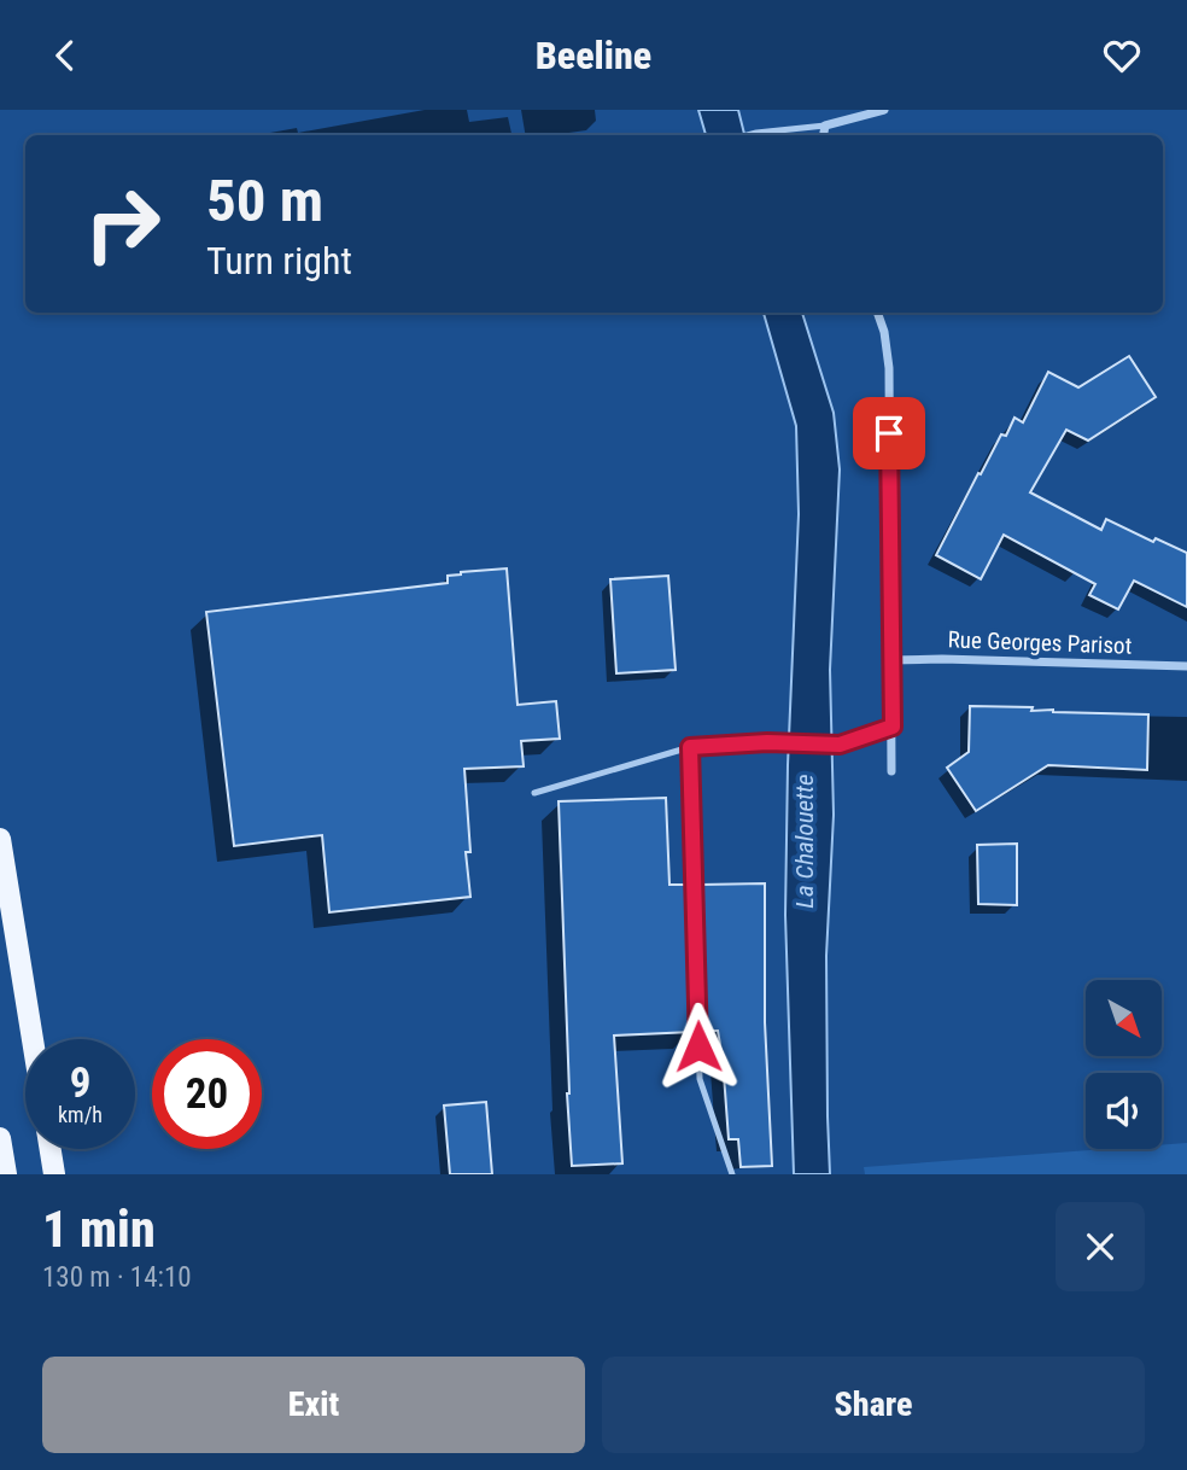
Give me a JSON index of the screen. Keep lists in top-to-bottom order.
{
  "streets": {
    "street": ["Rue Georges Parisot"]
  },
  "water": ["La Chalouette"],
  "north": "bottom right",
  "page": {
    "header": "Beeline",
    "turn": ["50 m", "Turn right"],
    "speed": "9 km/h",
    "limit": "20",
    "heading": ["1 min", "130 m · 14:10"],
    "buttons": ["Exit", "Share"]
  }
}
